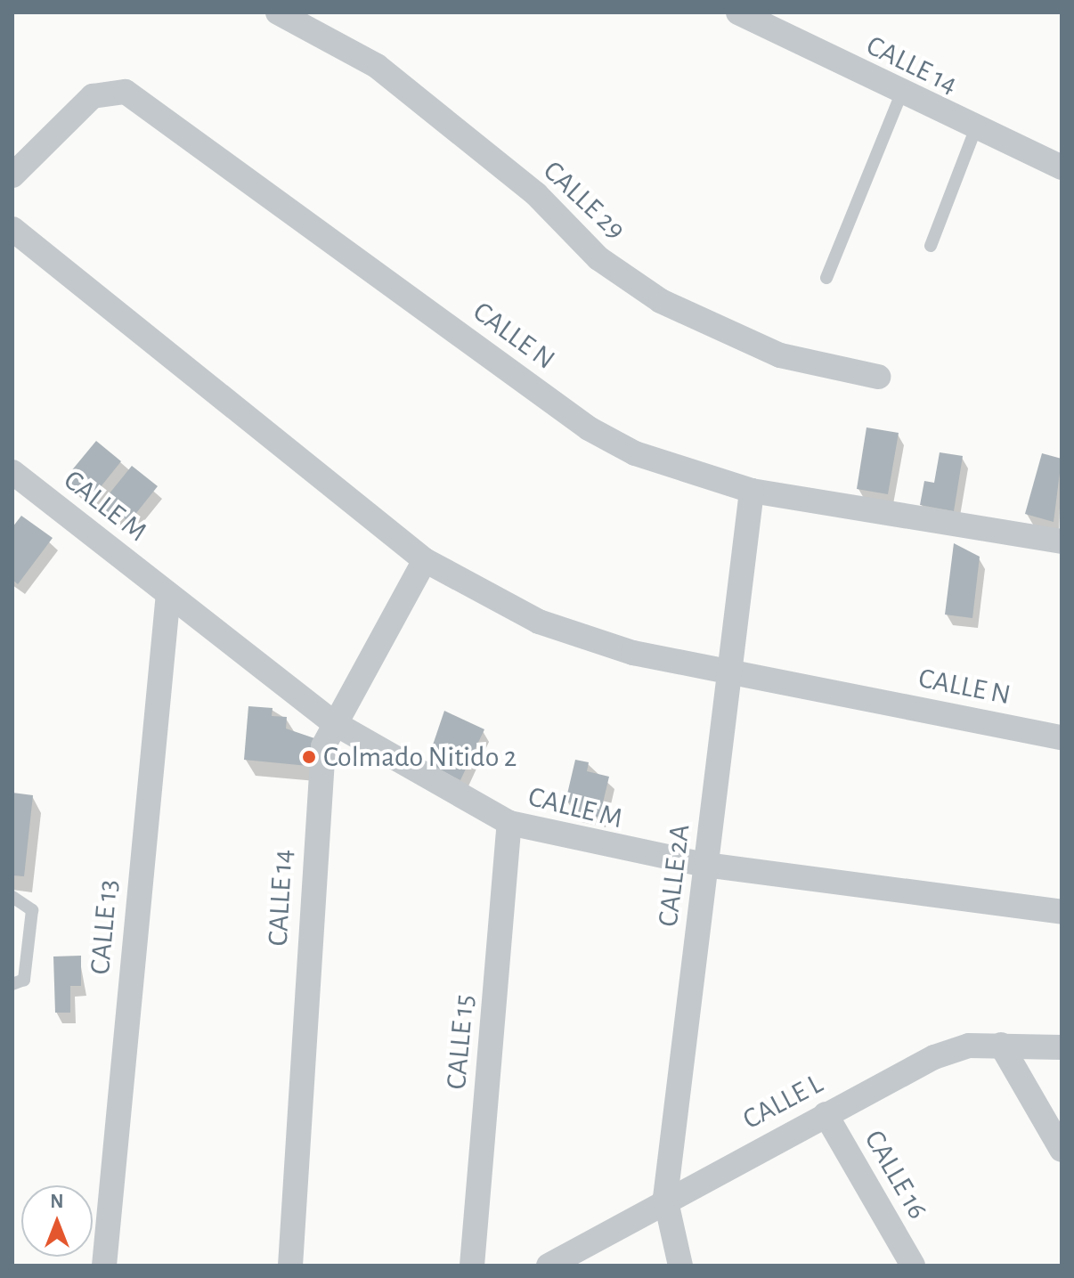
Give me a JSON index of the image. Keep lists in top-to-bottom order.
{
  "streets": {
    "street": [
      "CALLE 14",
      "CALLE 29",
      "CALLE N",
      "CALLE M",
      "CALLE 2A",
      "CALLE 13",
      "CALLE 15",
      "CALLE L",
      "CALLE 16"
    ]
  },
  "crossings": [
    ["CALLE 14", "CALLE N"],
    ["CALLE 14", "CALLE M"],
    ["CALLE N", "CALLE 2A"],
    ["CALLE M", "CALLE 2A"],
    ["CALLE M", "CALLE 13"],
    ["CALLE M", "CALLE 15"],
    ["CALLE 2A", "CALLE L"],
    ["CALLE L", "CALLE 16"]
  ],
  "places": ["Colmado Nitido 2"],
  "north": "top"
}
